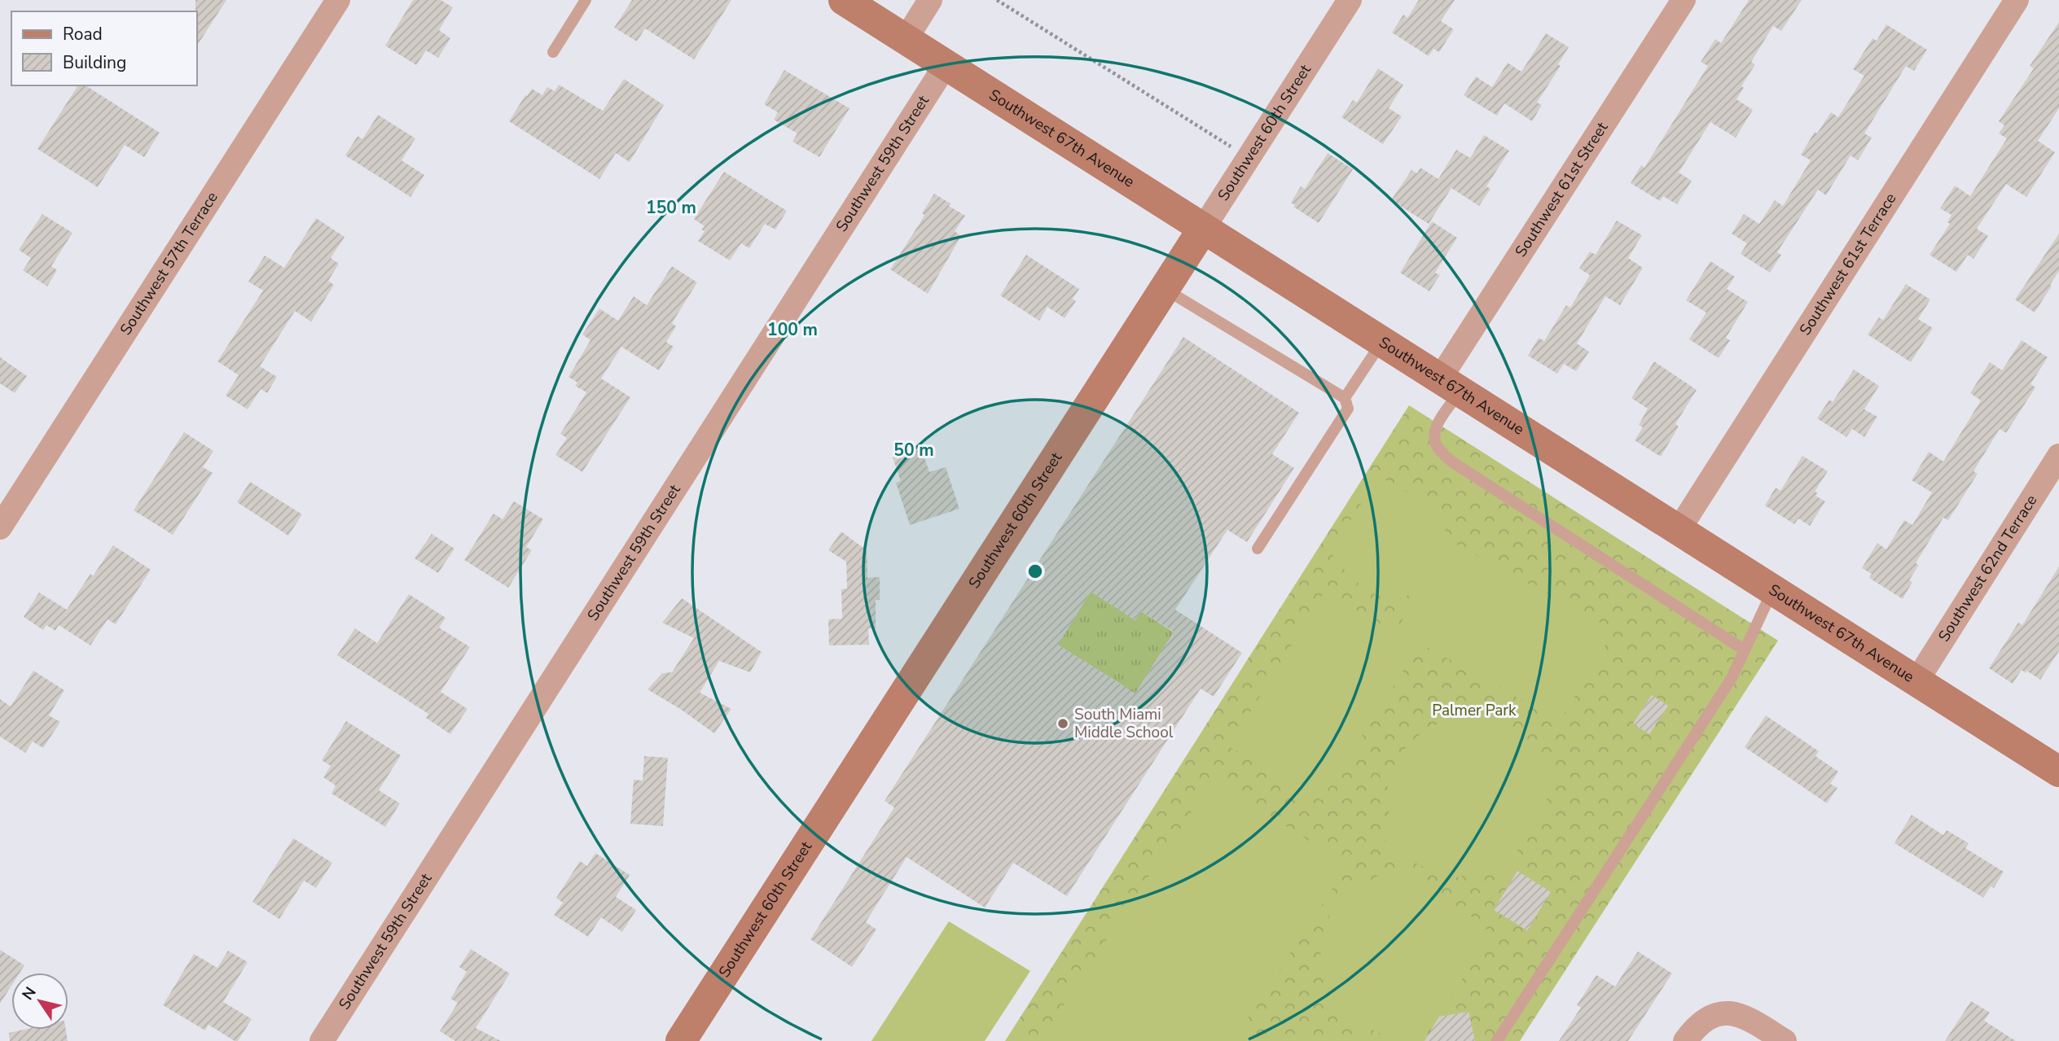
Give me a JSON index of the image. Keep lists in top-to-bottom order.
{
  "streets": {
    "main road": ["Southwest 60th Street", "Southwest 67th Avenue"],
    "street": [
      "Southwest 59th Street",
      "Southwest 61st Street",
      "Southwest 57th Terrace",
      "Southwest 61st Terrace",
      "Southwest 62nd Terrace"
    ]
  },
  "crossings": [
    ["Southwest 60th Street", "Southwest 67th Avenue"],
    ["Southwest 67th Avenue", "Southwest 59th Street"],
    ["Southwest 67th Avenue", "Southwest 61st Street"],
    ["Southwest 67th Avenue", "Southwest 61st Terrace"],
    ["Southwest 67th Avenue", "Southwest 62nd Terrace"]
  ],
  "parks": ["Palmer Park"],
  "places": ["South Miami Middle School"],
  "legend": ["Road", "Building"],
  "north": "top left",
  "rings": ["150 m", "100 m", "50 m"]
}
